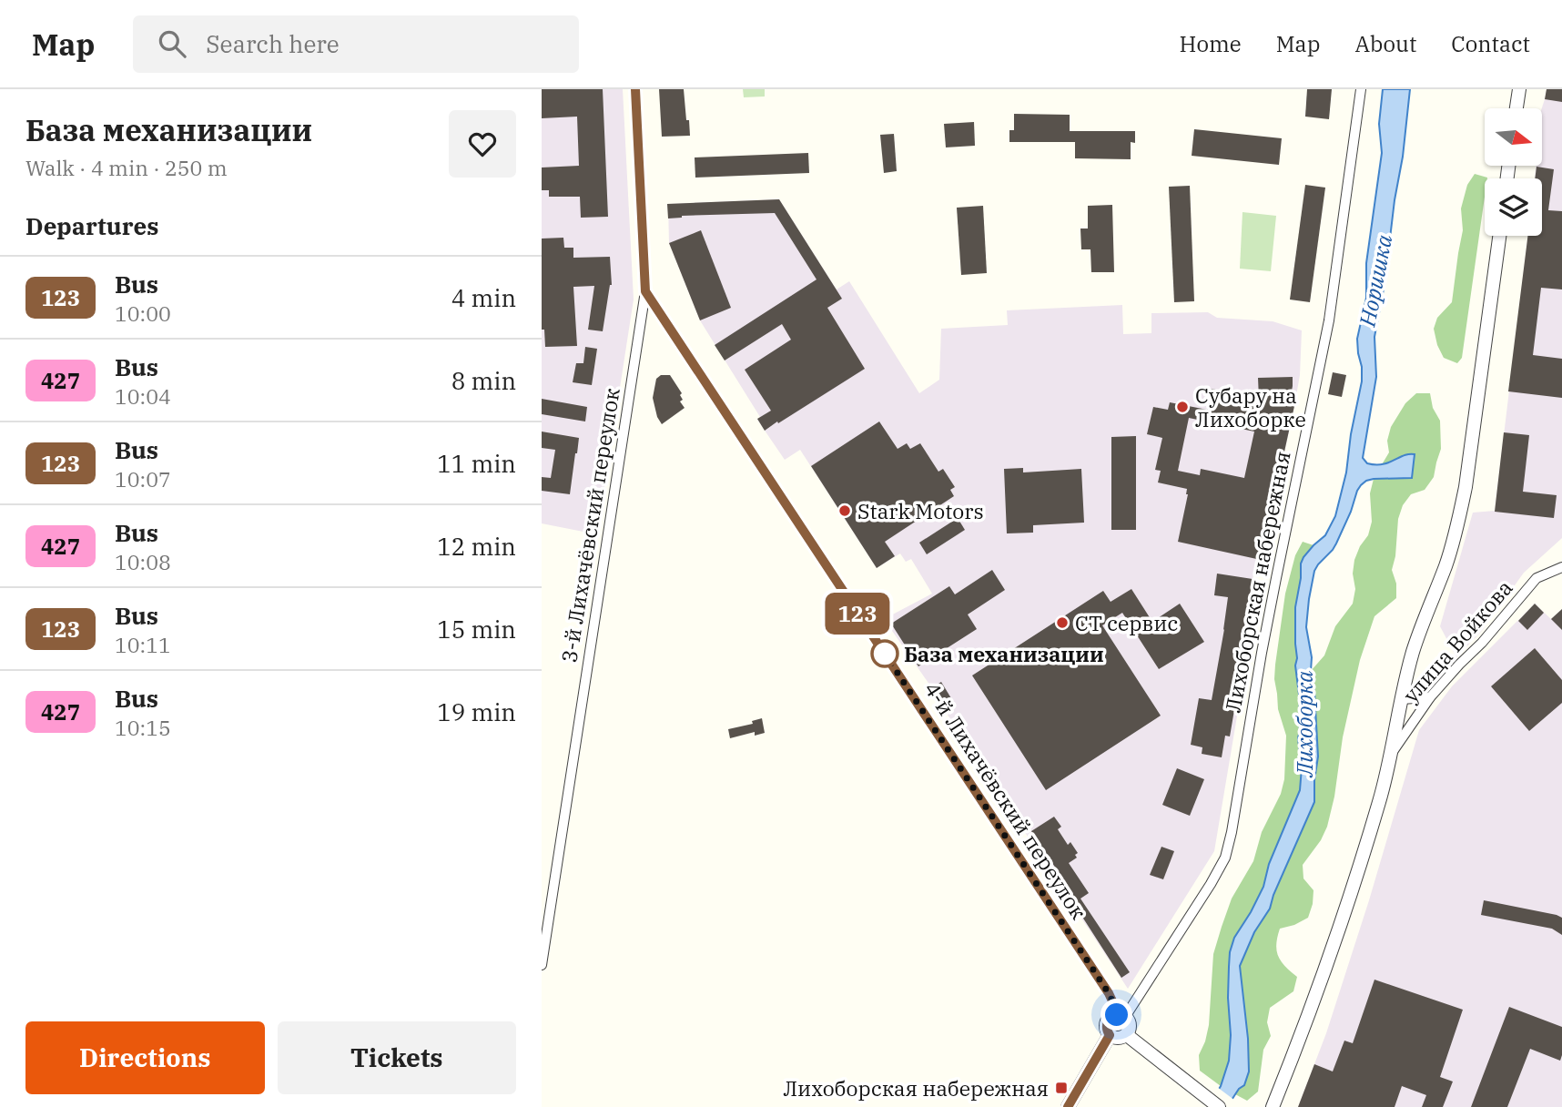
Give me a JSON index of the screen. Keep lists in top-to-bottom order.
{
  "streets": {
    "street": [
      "3-й Лихачёвский переулок",
      "Лихоборская набережная",
      "улица Войкова",
      "4-й Лихачёвский переулок"
    ]
  },
  "crossings": [
    ["3-й Лихачёвский переулок", "4-й Лихачёвский переулок"],
    ["Лихоборская набережная", "4-й Лихачёвский переулок"]
  ],
  "water": ["Норишка", "Лихоборка"],
  "places": {
    "other": [
      "Субару на Лихоборке",
      "Stark Motors",
      "СТ сервис",
      "База механизации"
    ],
    "transit": ["Лихоборская набережная"]
  },
  "lines": ["bus line 123"],
  "north": "right",
  "page": {
    "header": "Map",
    "search": "Search here",
    "nav": [
      "Home",
      "Map",
      "About",
      "Contact"
    ],
    "heading": [
      ["База механизации", "Walk · 4 min · 250 m"],
      "Departures"
    ],
    "on_map": "123",
    "list": [
      {
        "mark": "123",
        "name": "Bus",
        "note": "10:00",
        "value": "4 min"
      },
      {
        "mark": "427",
        "name": "Bus",
        "note": "10:04",
        "value": "8 min"
      },
      {
        "mark": "123",
        "name": "Bus",
        "note": "10:07",
        "value": "11 min"
      },
      {
        "mark": "427",
        "name": "Bus",
        "note": "10:08",
        "value": "12 min"
      },
      {
        "mark": "123",
        "name": "Bus",
        "note": "10:11",
        "value": "15 min"
      },
      {
        "mark": "427",
        "name": "Bus",
        "note": "10:15",
        "value": "19 min"
      }
    ],
    "buttons": ["Directions", "Tickets"]
  }
}
